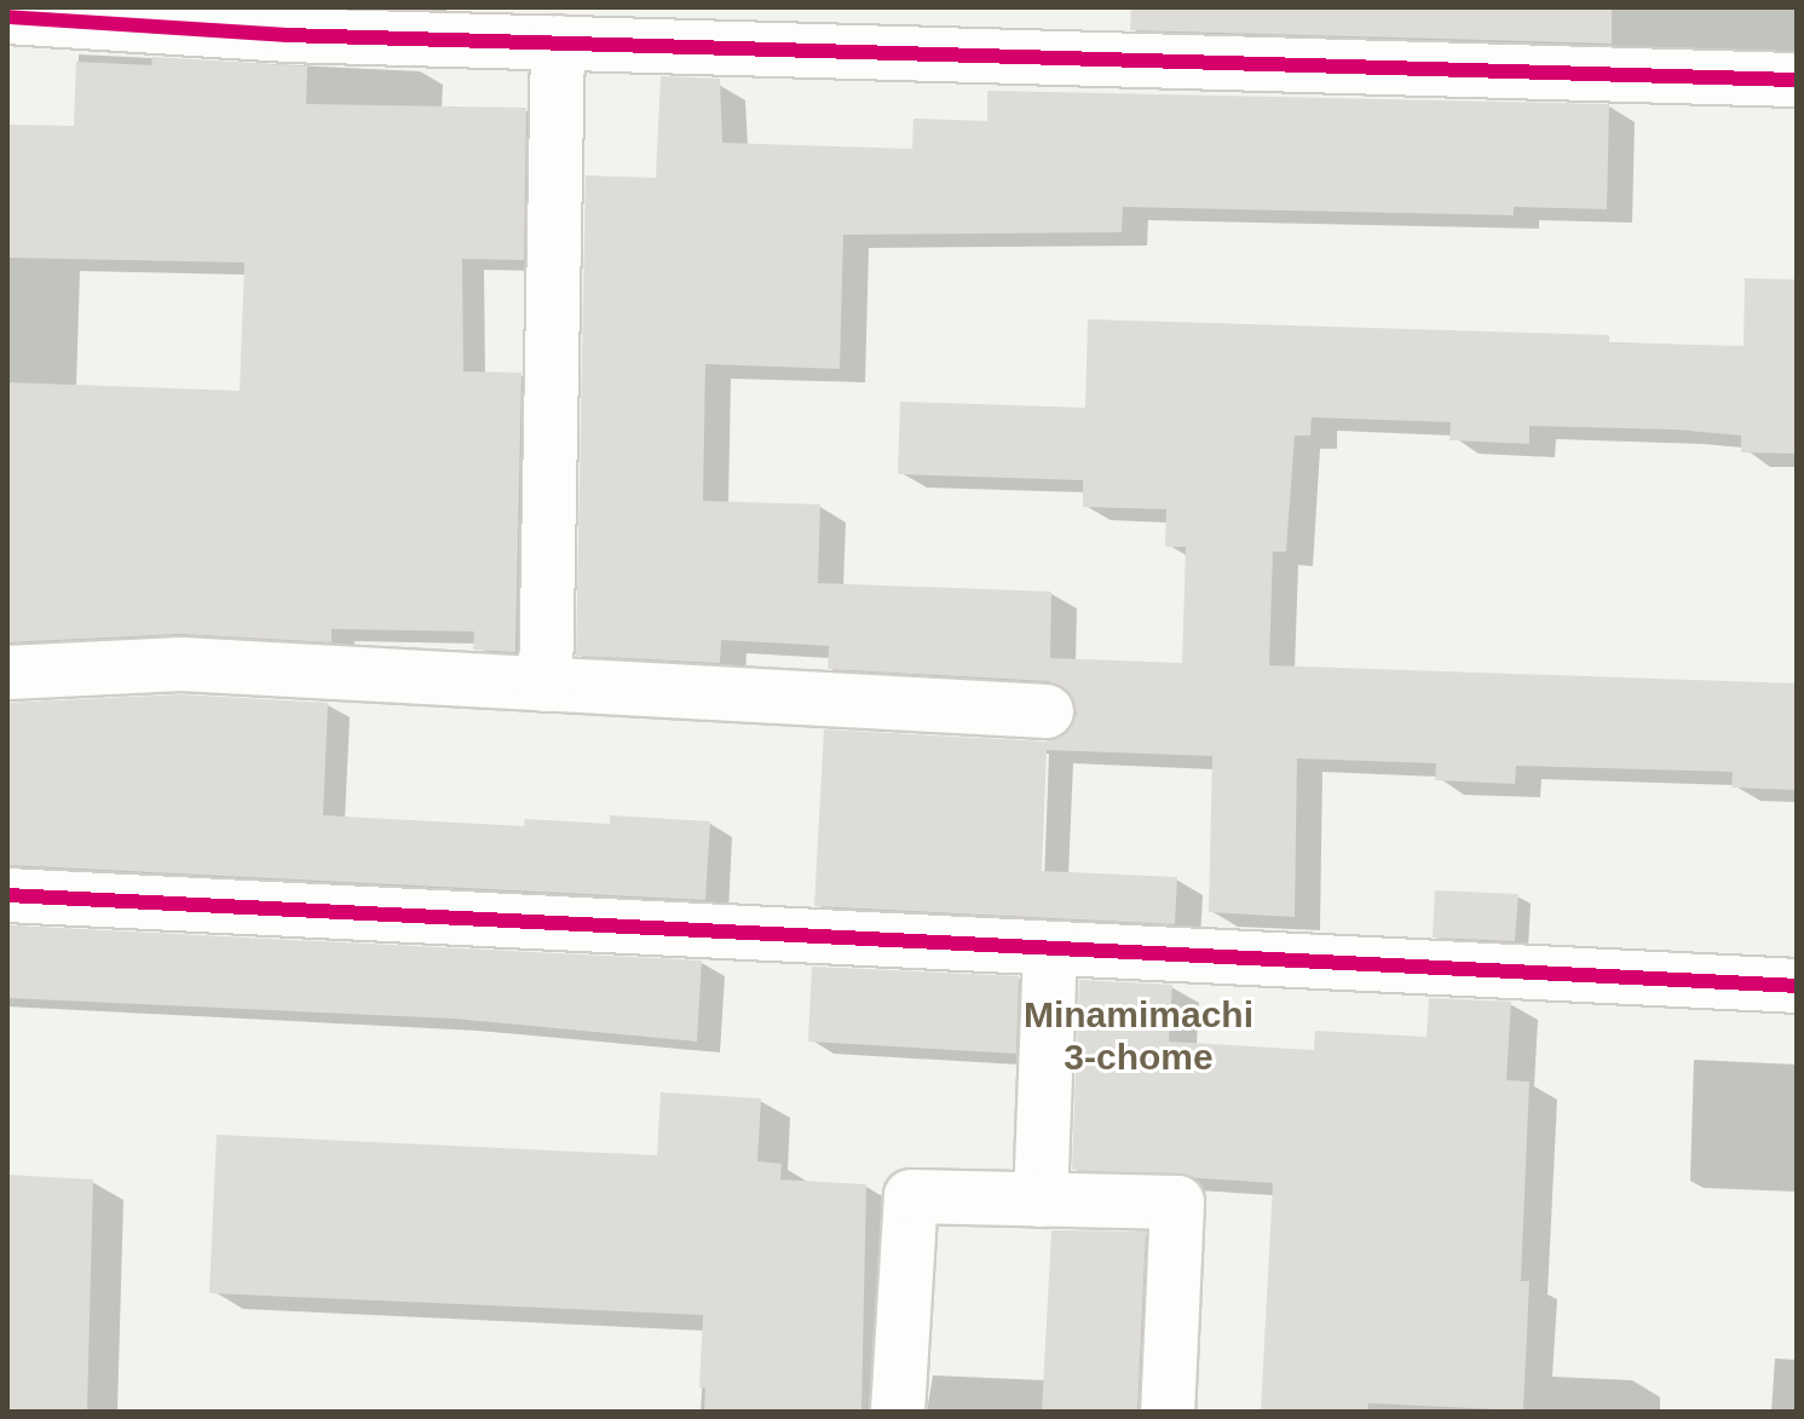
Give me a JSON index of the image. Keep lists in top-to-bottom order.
{
  "districts": ["Minamimachi 3-chome"]
}
